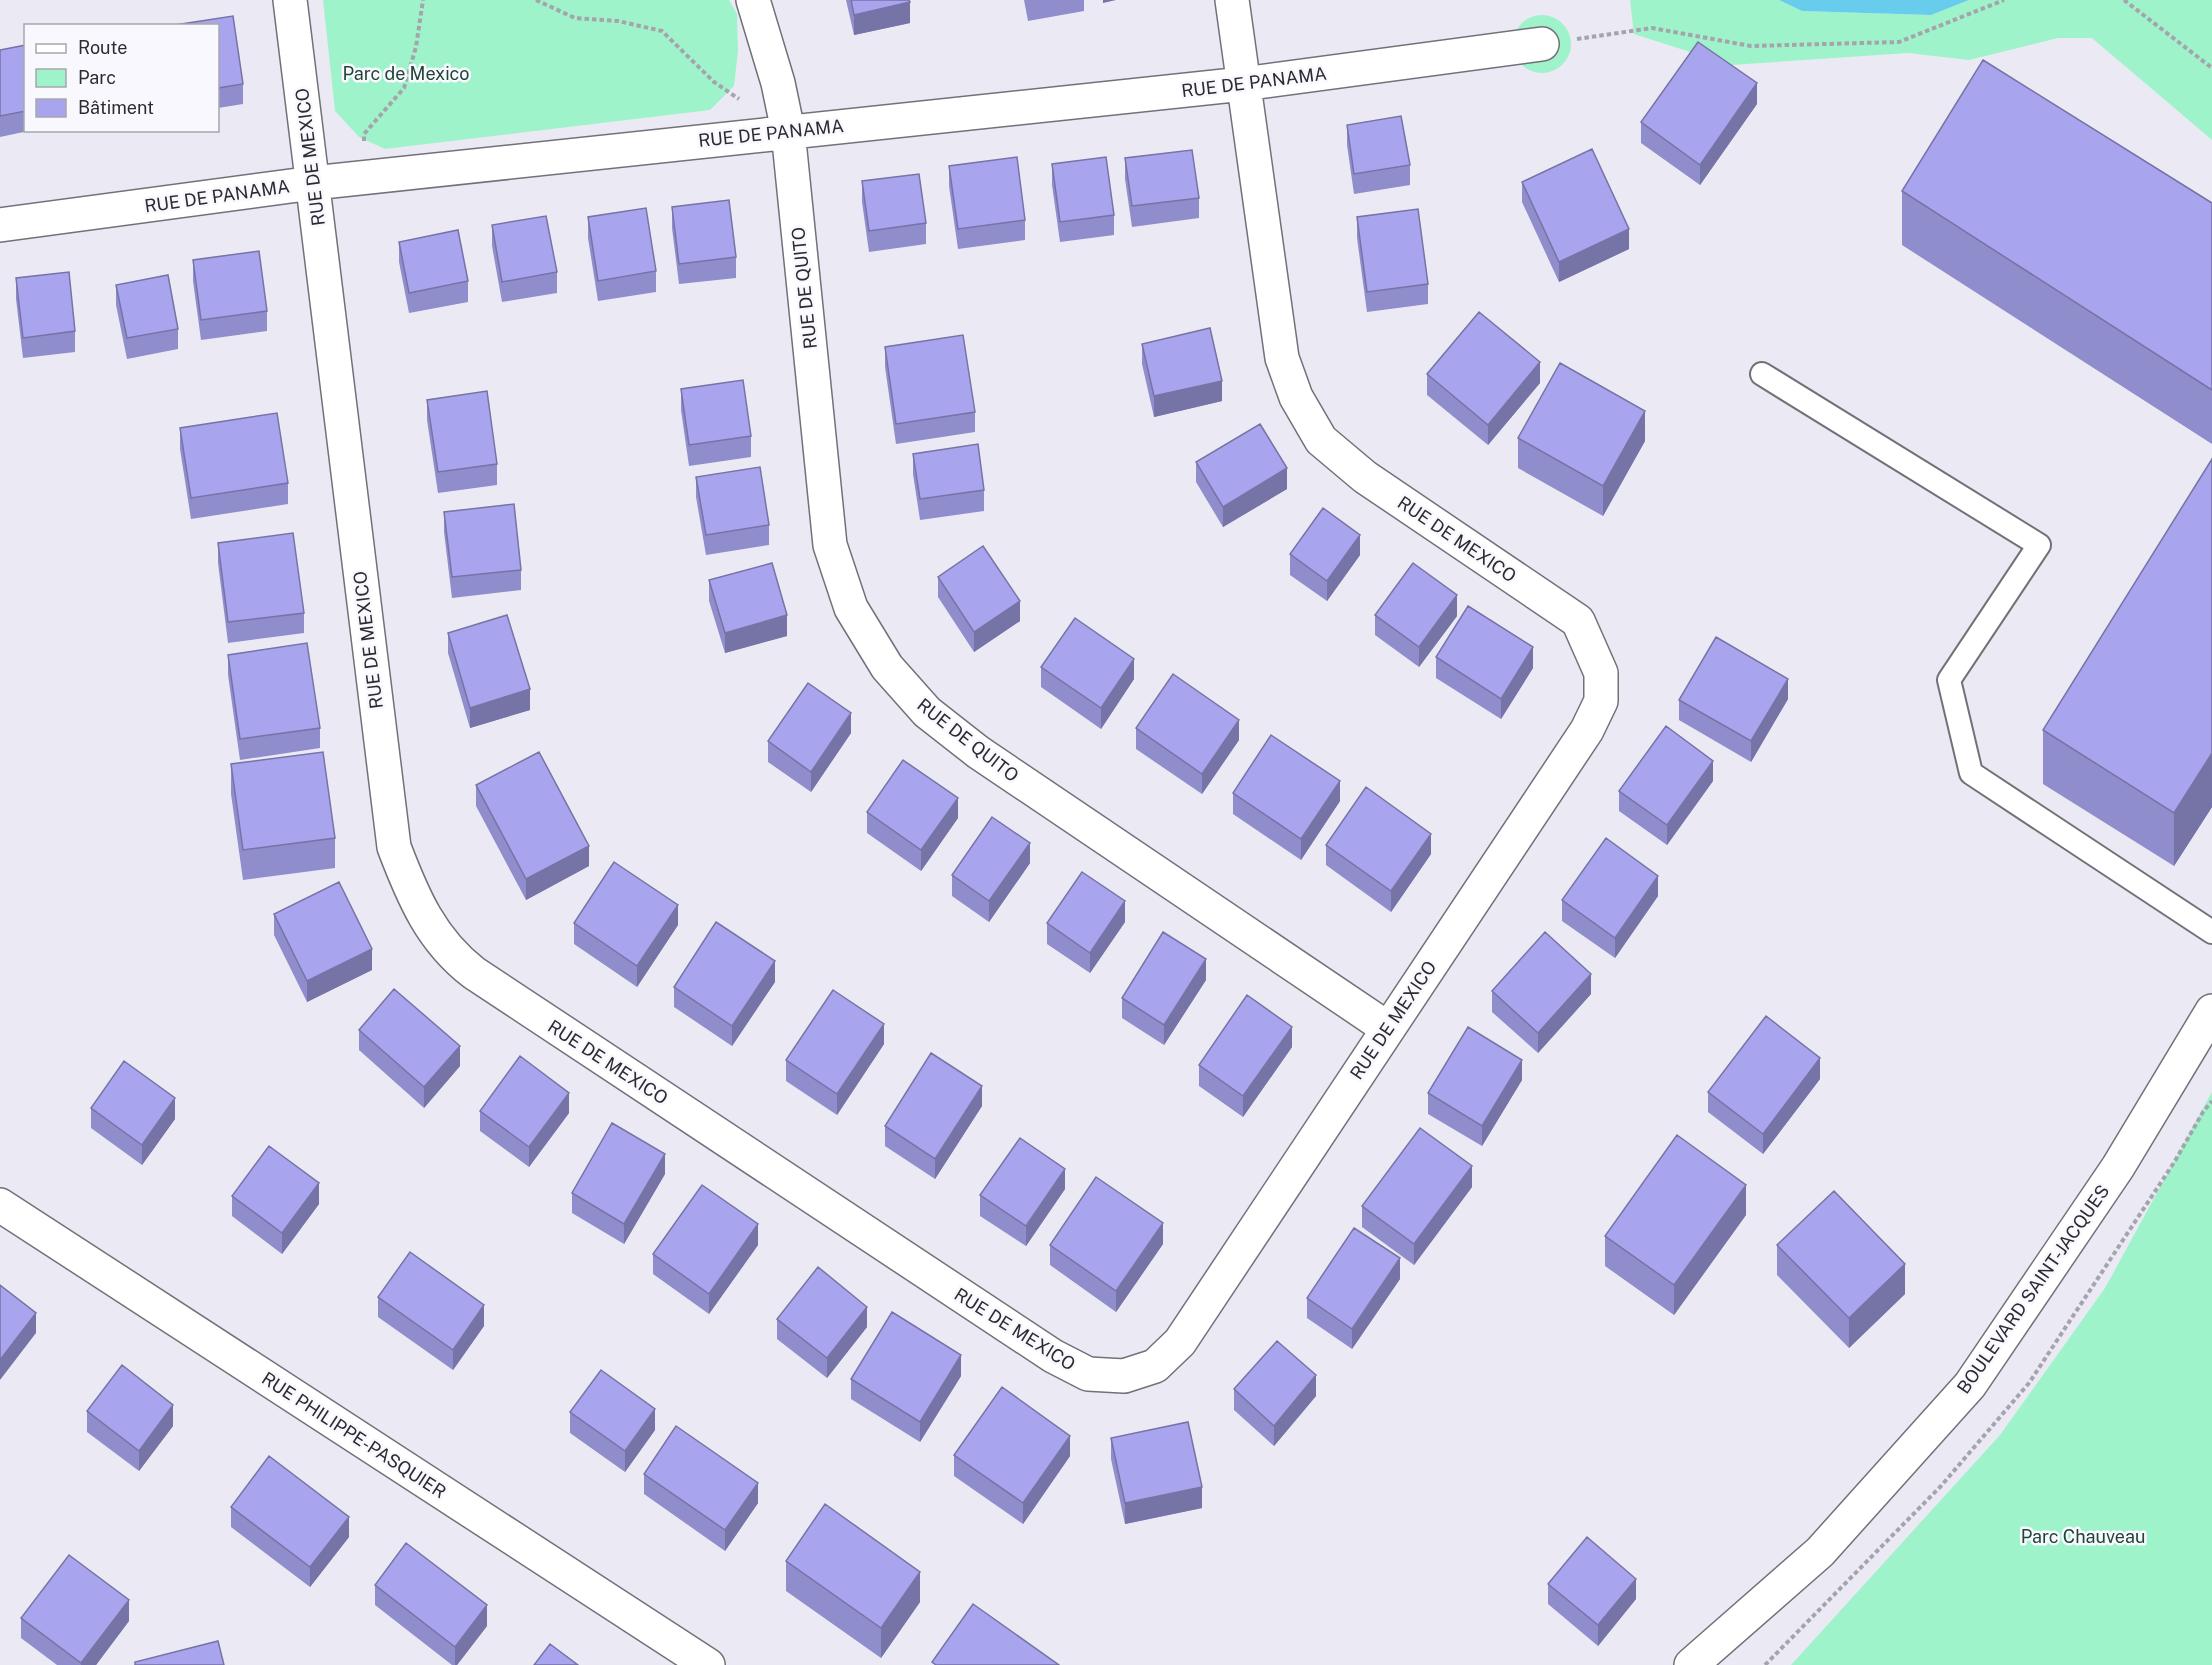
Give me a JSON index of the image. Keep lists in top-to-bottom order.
{
  "streets": {
    "street": [
      "RUE DE PANAMA",
      "RUE DE MEXICO",
      "RUE DE QUITO",
      "BOULEVARD SAINT-JACQUES",
      "RUE PHILIPPE-PASQUIER"
    ]
  },
  "crossings": [
    ["RUE DE PANAMA", "RUE DE MEXICO"],
    ["RUE DE PANAMA", "RUE DE QUITO"],
    ["RUE DE MEXICO", "RUE DE QUITO"]
  ],
  "parks": ["Parc de Mexico", "Parc Chauveau"],
  "legend": ["Route", "Parc", "Bâtiment"]
}
